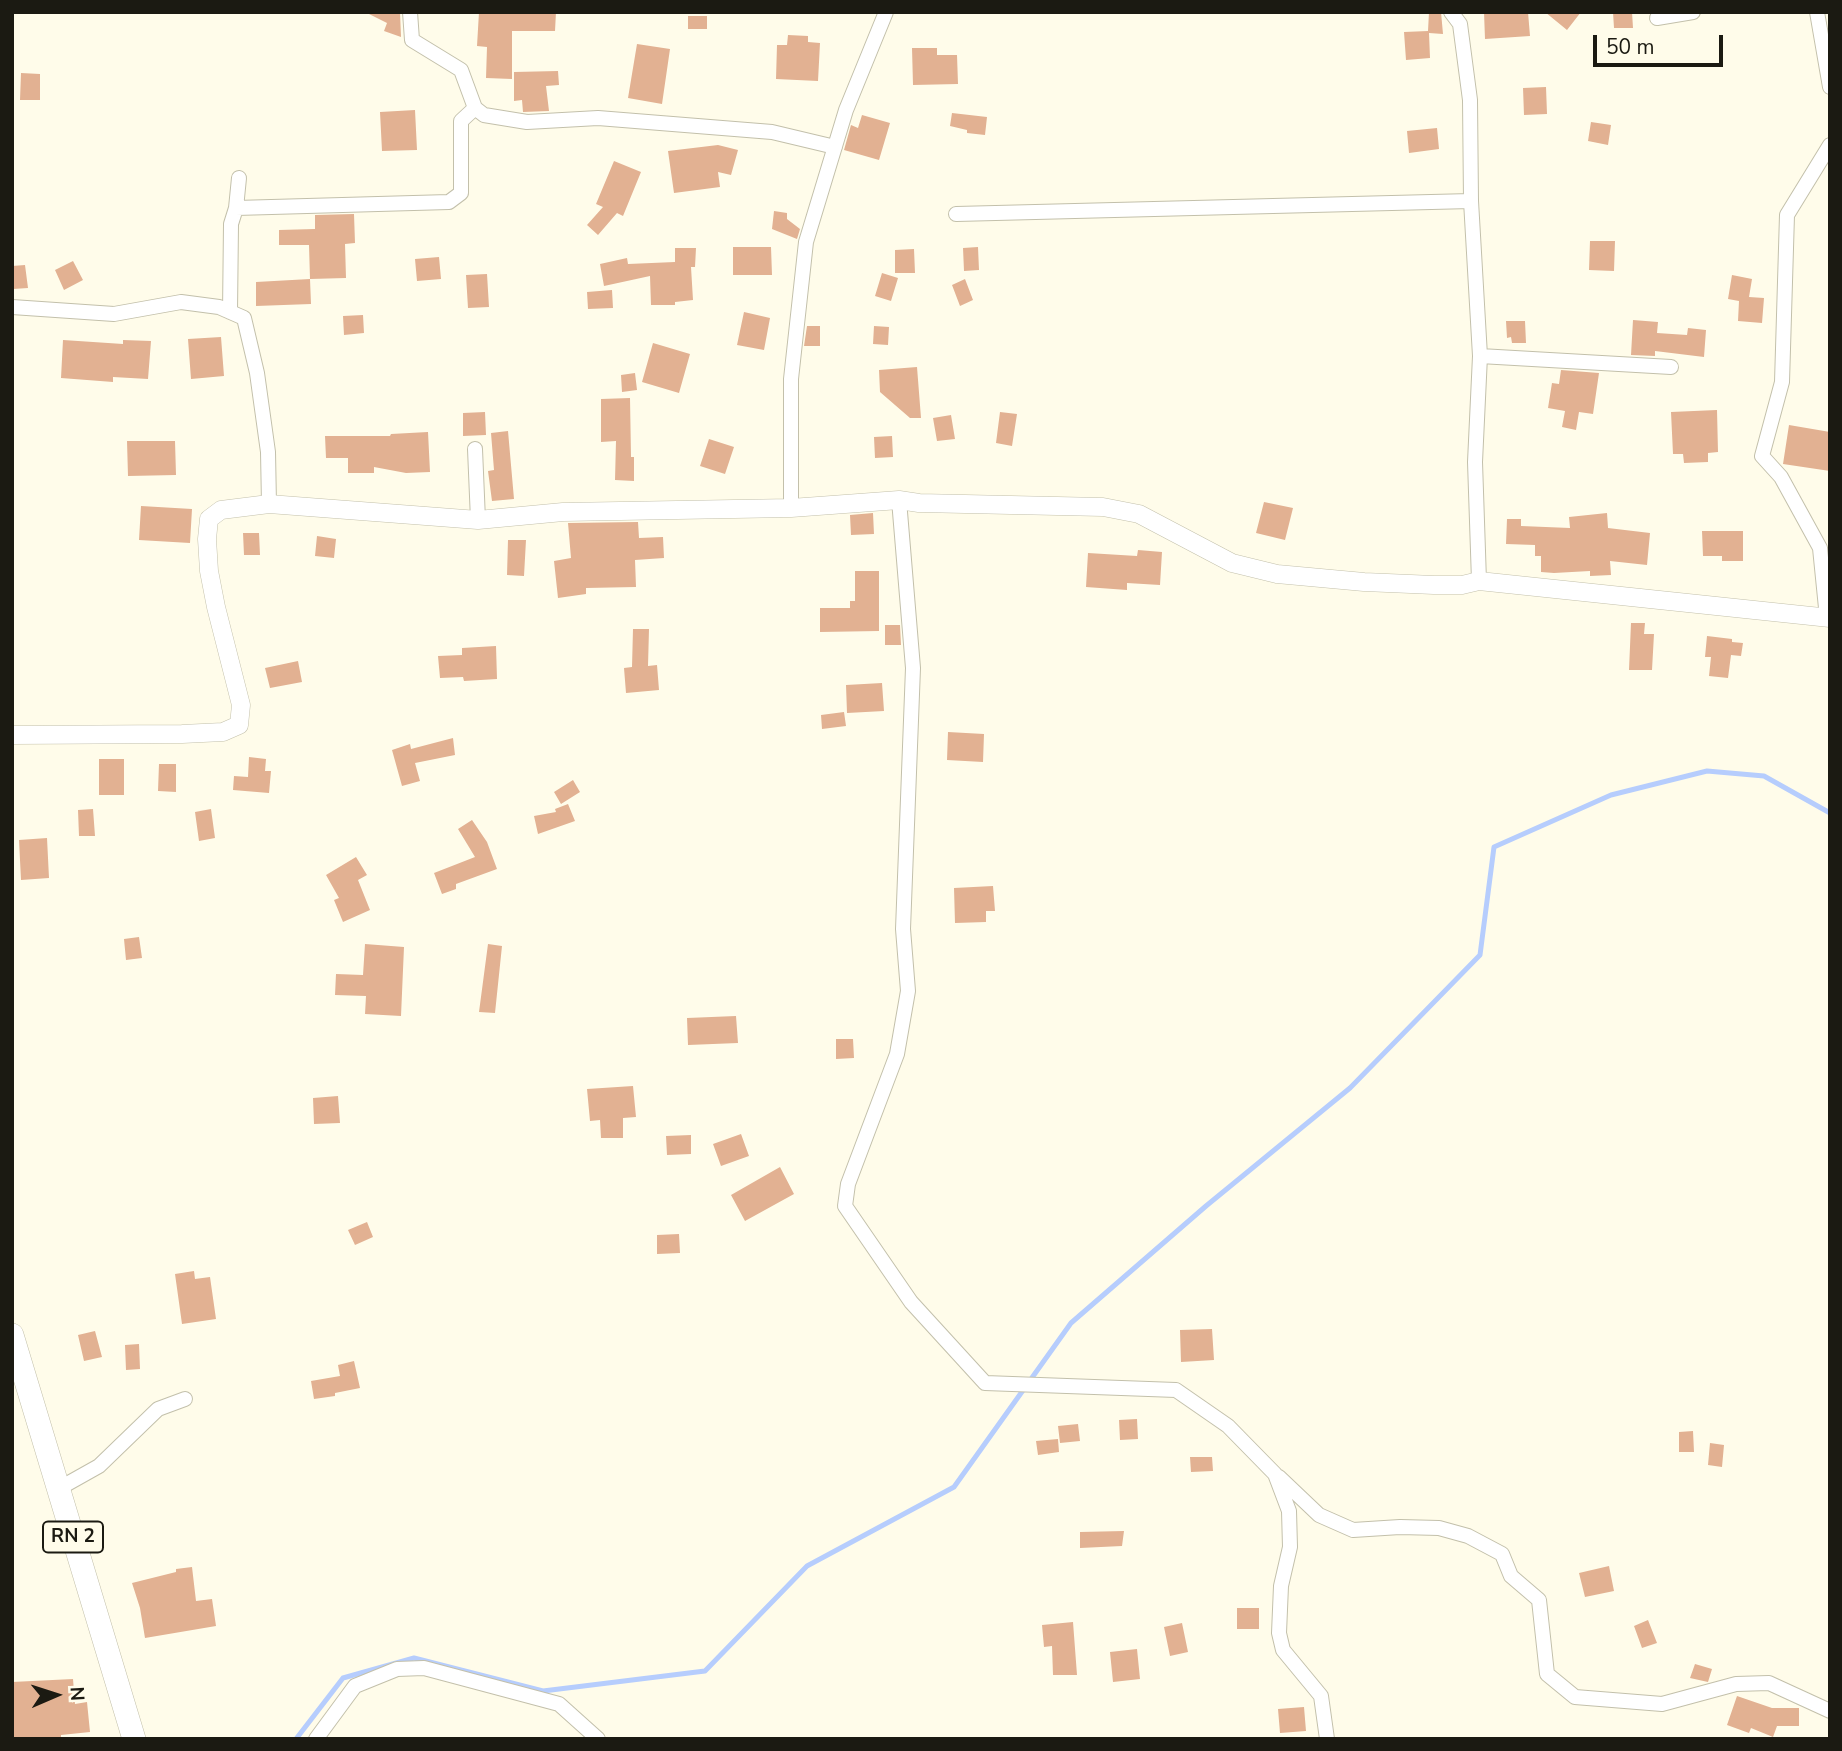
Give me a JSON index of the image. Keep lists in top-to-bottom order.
{
  "streets": {
    "main road": ["RN 2"]
  },
  "scale_bar": "50 m",
  "north": "right"
}
